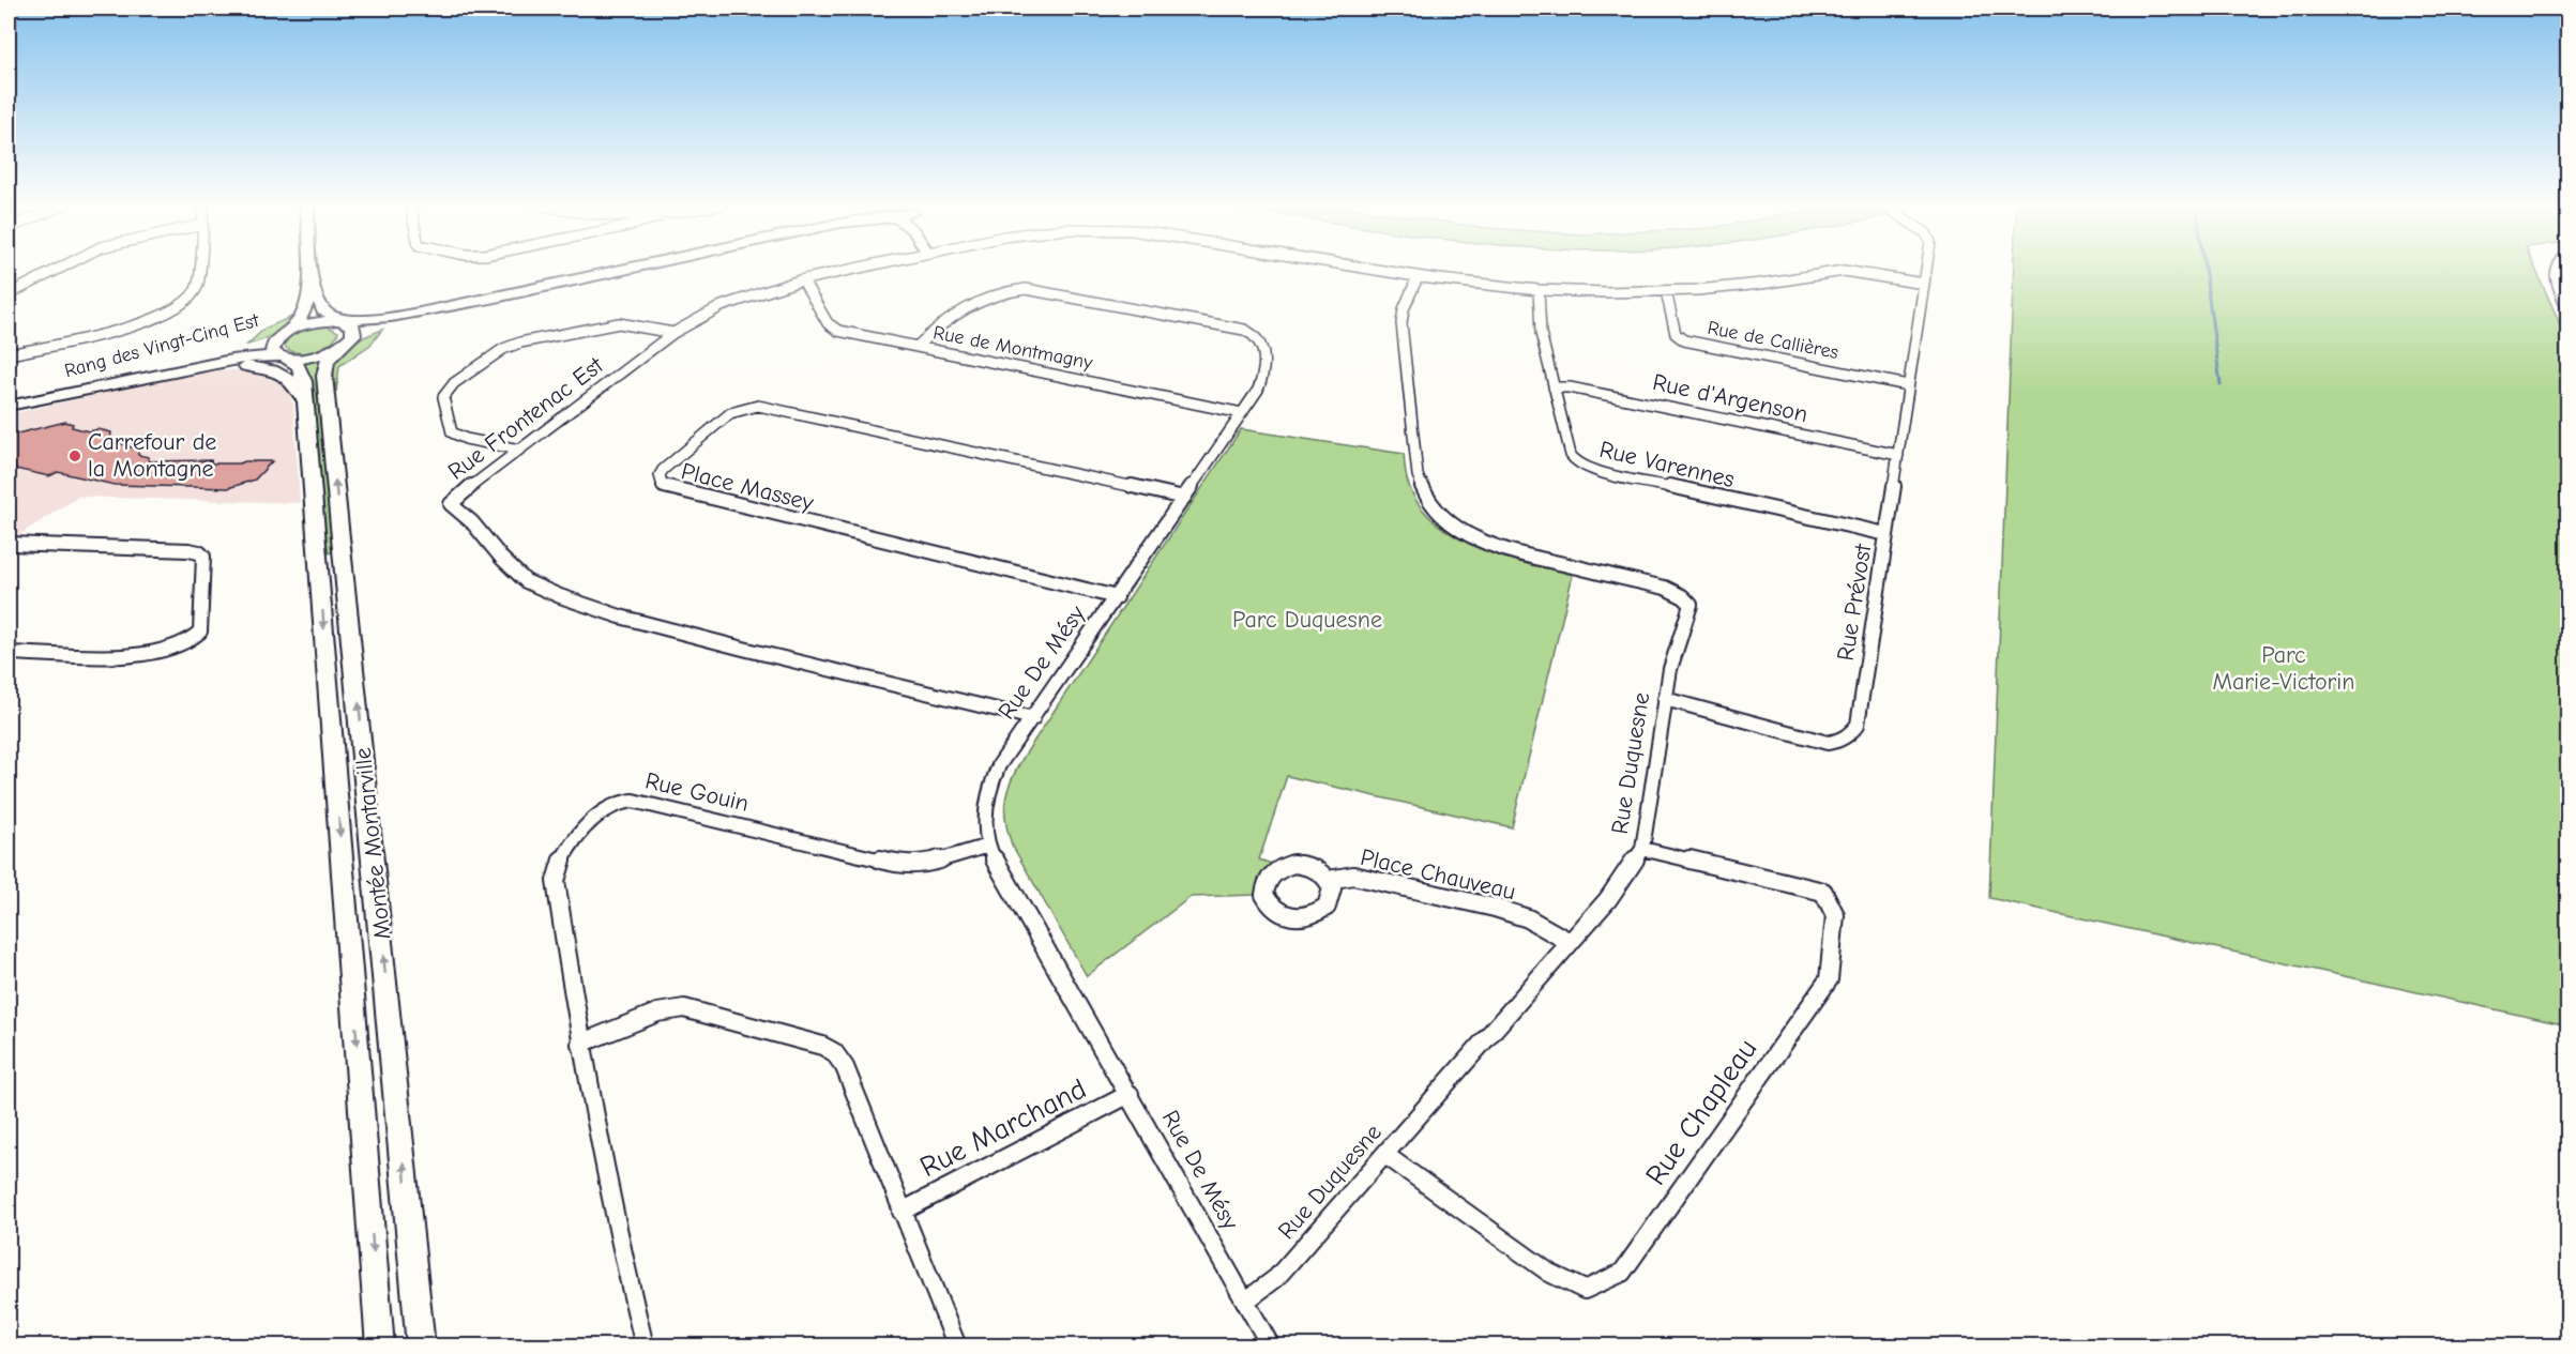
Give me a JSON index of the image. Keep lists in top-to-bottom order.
{
  "streets": {
    "street": [
      "Rue de Callières",
      "Rang des Vingt-Cinq Est",
      "Rue de Montmagny",
      "Rue d'Argenson",
      "Rue Frontenac Est",
      "Rue Varennes",
      "Place Massey",
      "Rue Prévost",
      "Rue De Mésy",
      "Rue Duquesne",
      "Rue Gouin",
      "Montée Montarville",
      "Place Chauveau",
      "Rue Chapleau",
      "Rue Marchand"
    ]
  },
  "crossings": [
    ["Rue de Callières", "Rue Frontenac Est"],
    ["Rue de Callières", "Rue Prévost"],
    ["Rang des Vingt-Cinq Est", "Montée Montarville"],
    ["Rue de Montmagny", "Rue Frontenac Est"],
    ["Rue de Montmagny", "Rue De Mésy"],
    ["Rue d'Argenson", "Rue Varennes"],
    ["Rue d'Argenson", "Rue Prévost"],
    ["Rue Frontenac Est", "Rue Varennes"],
    ["Rue Frontenac Est", "Rue Prévost"],
    ["Rue Frontenac Est", "Rue De Mésy"],
    ["Rue Frontenac Est", "Rue Duquesne"],
    ["Rue Varennes", "Rue Prévost"],
    ["Place Massey", "Rue De Mésy"],
    ["Rue Prévost", "Rue Duquesne"],
    ["Rue De Mésy", "Rue Duquesne"],
    ["Rue De Mésy", "Rue Gouin"],
    ["Rue De Mésy", "Rue Marchand"],
    ["Rue Duquesne", "Place Chauveau"],
    ["Rue Duquesne", "Rue Chapleau"]
  ],
  "parks": ["Parc Duquesne", "Parc Marie-Victorin"],
  "places": ["Carrefour de la Montagne"]
}
